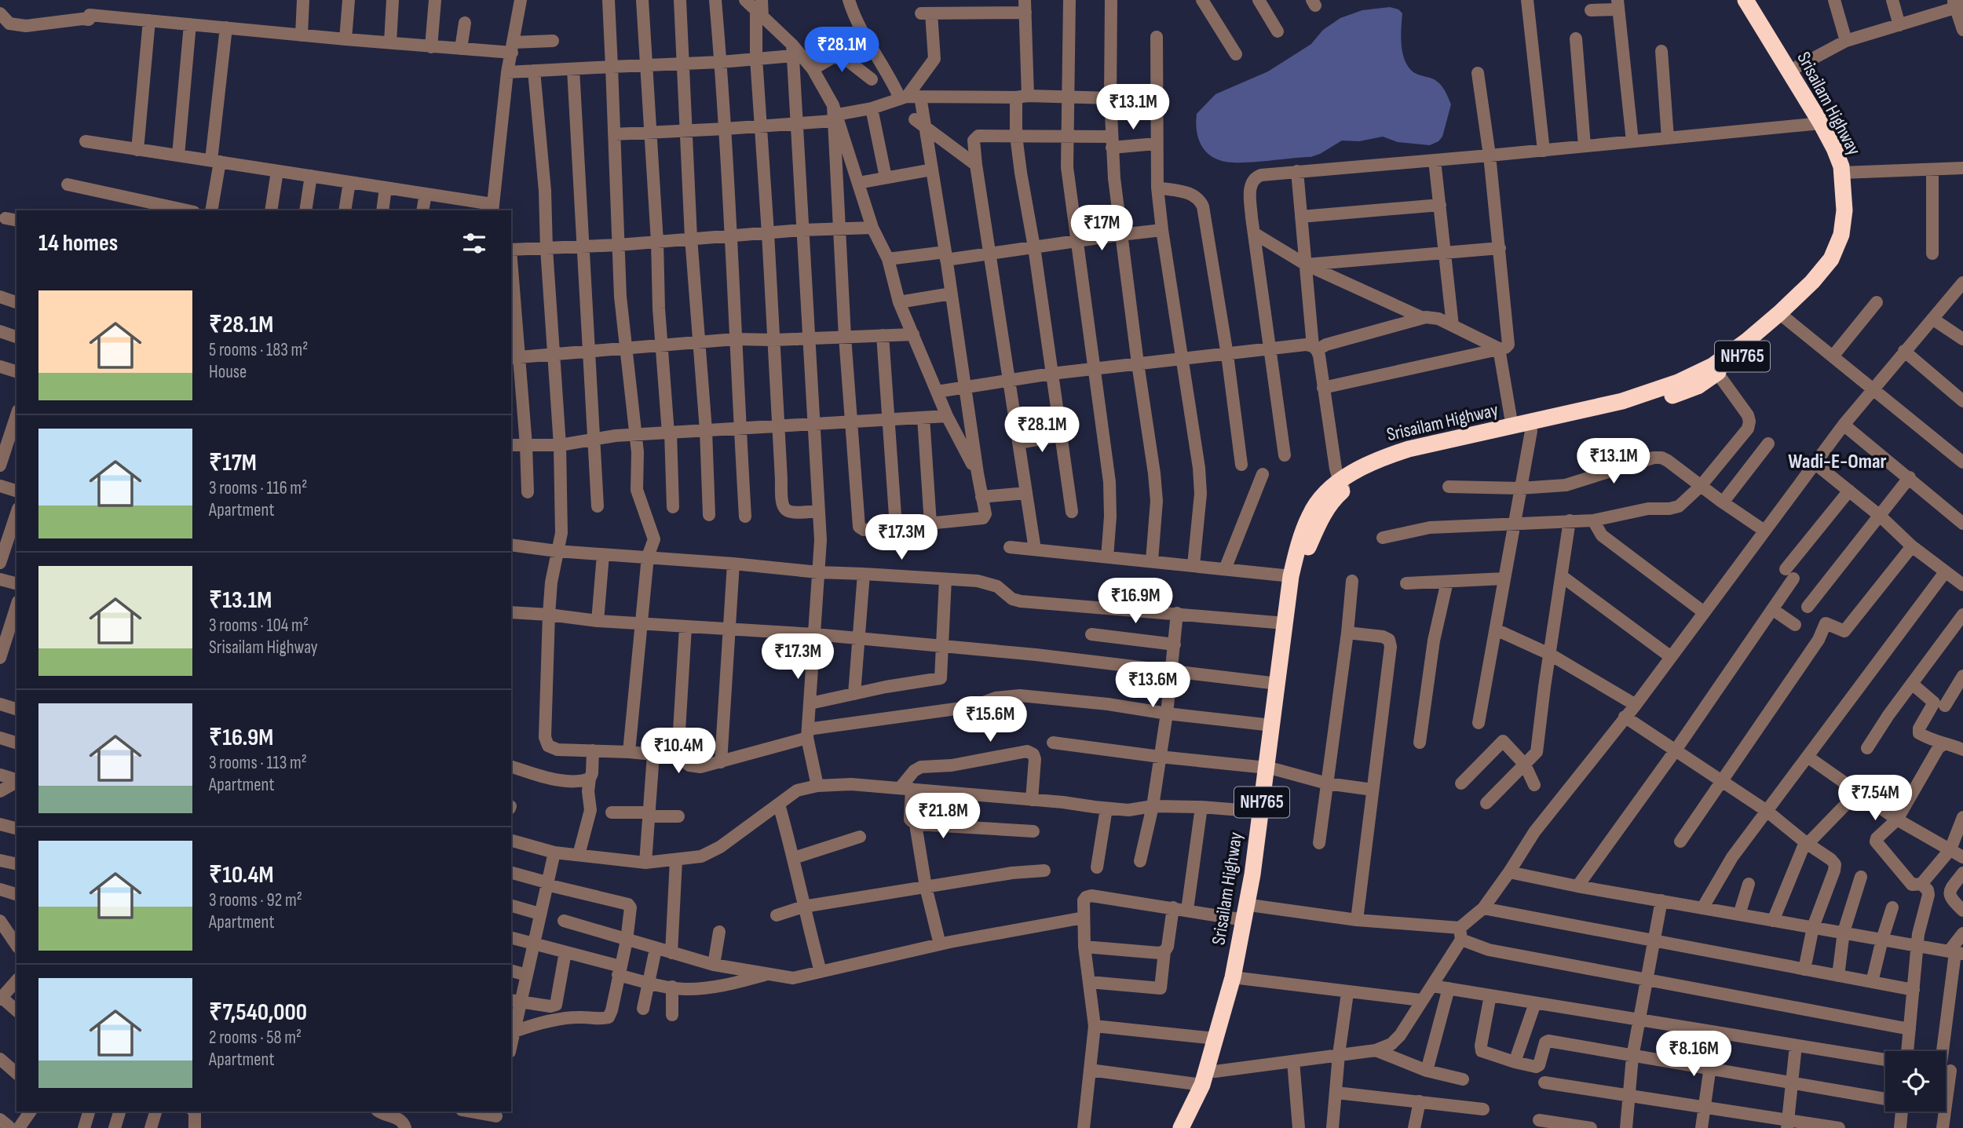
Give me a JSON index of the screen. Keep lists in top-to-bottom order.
{
  "streets": {
    "highway": ["Srisailam Highway", "NH765"]
  },
  "districts": ["Wadi-E-Omar"],
  "page": {
    "price": [
      "₹28.1M",
      "₹13.1M",
      "₹17M",
      "₹28.1M",
      "₹13.1M",
      "₹17.3M",
      "₹16.9M",
      "₹17.3M",
      "₹13.6M",
      "₹15.6M",
      "₹10.4M",
      "₹7.54M",
      "₹21.8M",
      "₹8.16M"
    ],
    "heading": "14 homes",
    "list": [
      {
        "name": "₹28.1M",
        "note": "5 rooms · 183 m² · House"
      },
      {
        "name": "₹17M",
        "note": "3 rooms · 116 m² · Apartment"
      },
      {
        "name": "₹13.1M",
        "note": "3 rooms · 104 m² · Srisailam Highway"
      },
      {
        "name": "₹16.9M",
        "note": "3 rooms · 113 m² · Apartment"
      },
      {
        "name": "₹10.4M",
        "note": "3 rooms · 92 m² · Apartment"
      },
      {
        "name": "₹7,540,000",
        "note": "2 rooms · 58 m² · Apartment"
      }
    ]
  }
}
